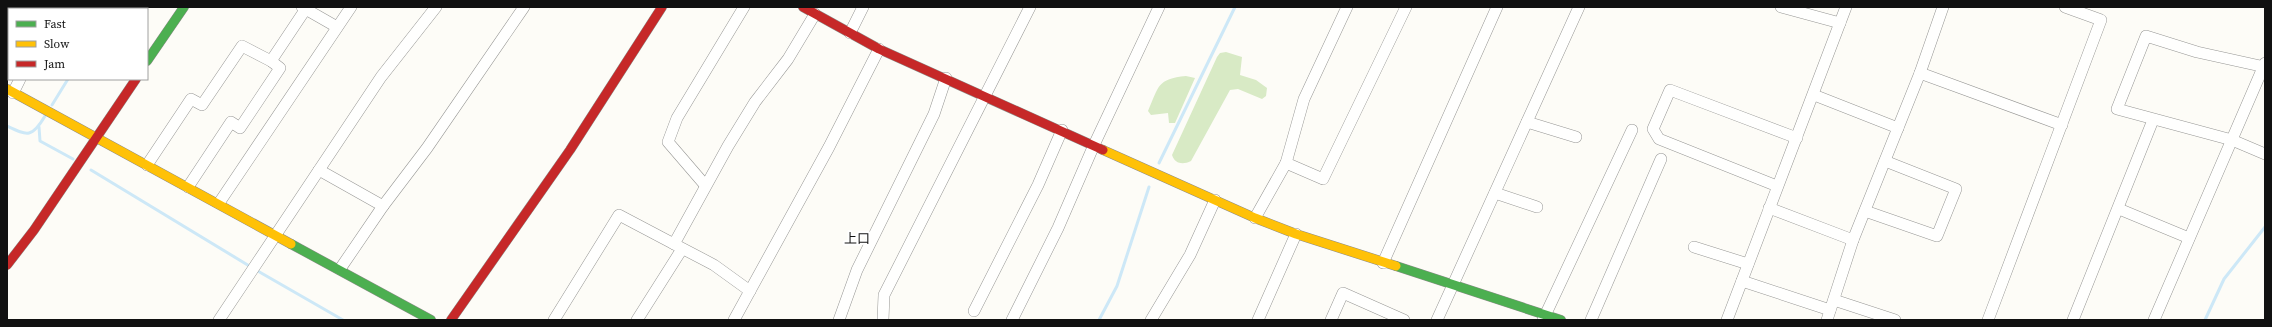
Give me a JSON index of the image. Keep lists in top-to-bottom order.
{
  "districts": ["上口"],
  "legend": ["Fast", "Slow", "Jam"]
}
